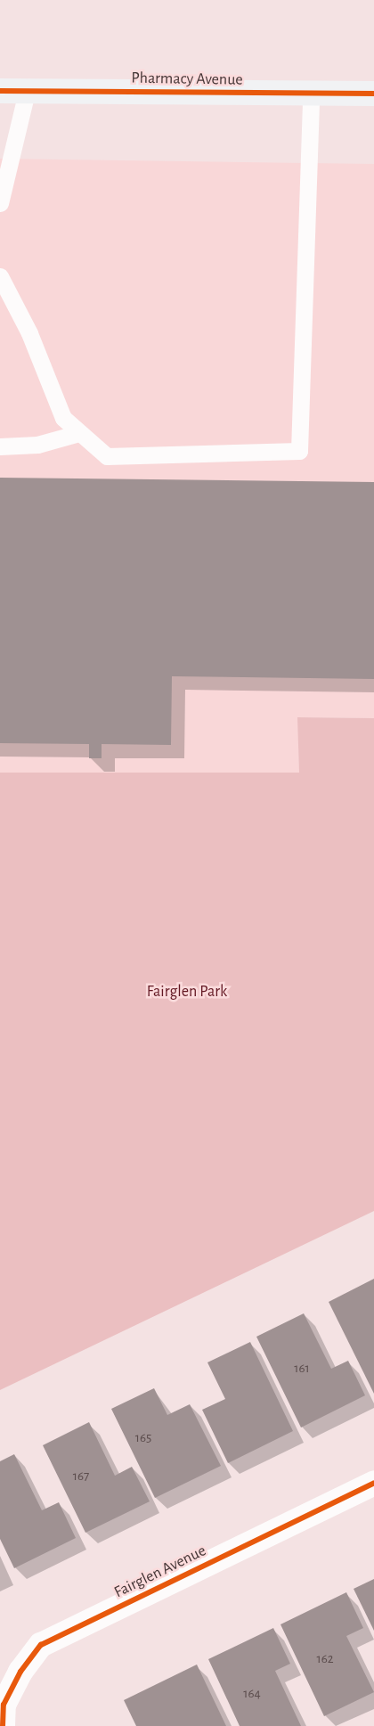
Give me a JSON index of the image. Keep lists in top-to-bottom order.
{
  "streets": {
    "street": ["Pharmacy Avenue", "Fairglen Avenue"]
  },
  "parks": ["Fairglen Park"],
  "house_numbers": [
    "161",
    "165",
    "167",
    "162",
    "164"
  ]
}
